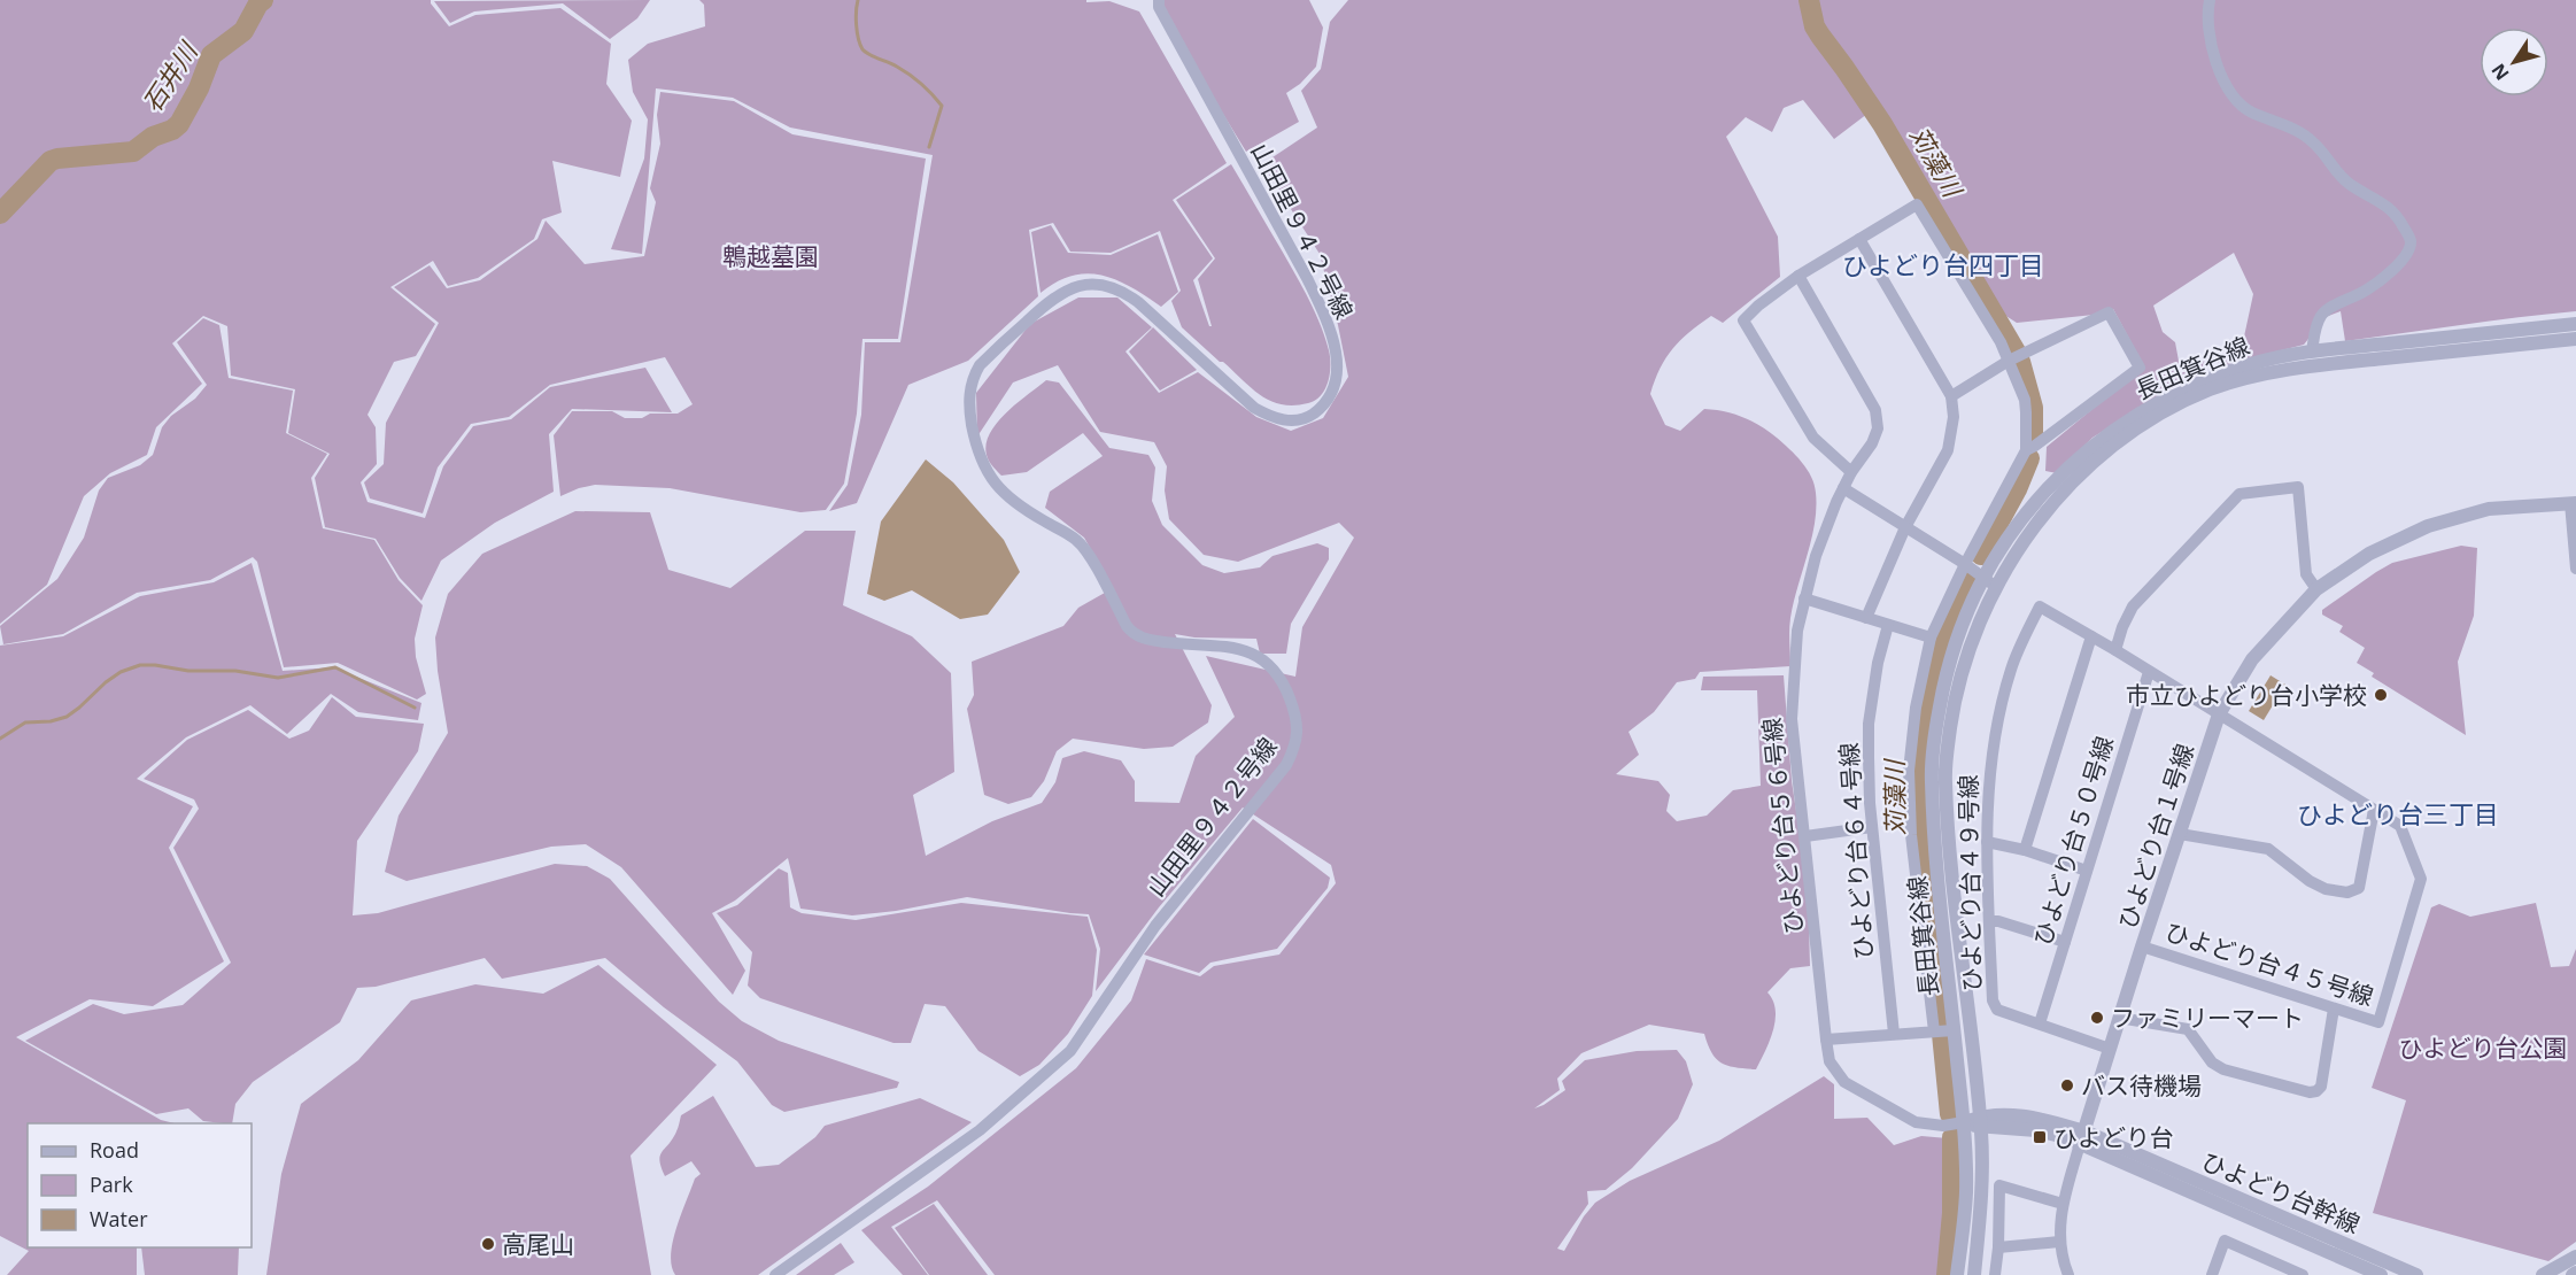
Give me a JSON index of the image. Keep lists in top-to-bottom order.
{
  "streets": {
    "street": [
      "山田里９４２号線",
      "長田箕谷線",
      "ひよどり台５６号線",
      "ひよどり台１号線",
      "ひよどり台５０号線",
      "ひよどり台６４号線",
      "ひよどり台４９号線",
      "ひよどり台４５号線",
      "ひよどり台幹線"
    ]
  },
  "crossings": [
    ["長田箕谷線", "ひよどり台５６号線"],
    ["長田箕谷線", "ひよどり台幹線"],
    ["ひよどり台５６号線", "ひよどり台幹線"],
    ["ひよどり台１号線", "ひよどり台４９号線"],
    ["ひよどり台１号線", "ひよどり台４５号線"],
    ["ひよどり台１号線", "ひよどり台幹線"],
    ["ひよどり台５０号線", "ひよどり台４９号線"],
    ["ひよどり台４９号線", "ひよどり台４５号線"]
  ],
  "districts": ["ひよどり台四丁目", "ひよどり台三丁目"],
  "water": ["石井川", "苅藻川"],
  "parks": ["鵯越墓園", "ひよどり台公園"],
  "places": {
    "other": [
      "市立ひよどり台小学校",
      "ファミリーマート",
      "バス待機場",
      "高尾山"
    ],
    "transit": ["ひよどり台"]
  },
  "legend": ["Road", "Park", "Water"],
  "north": "bottom left"
}
